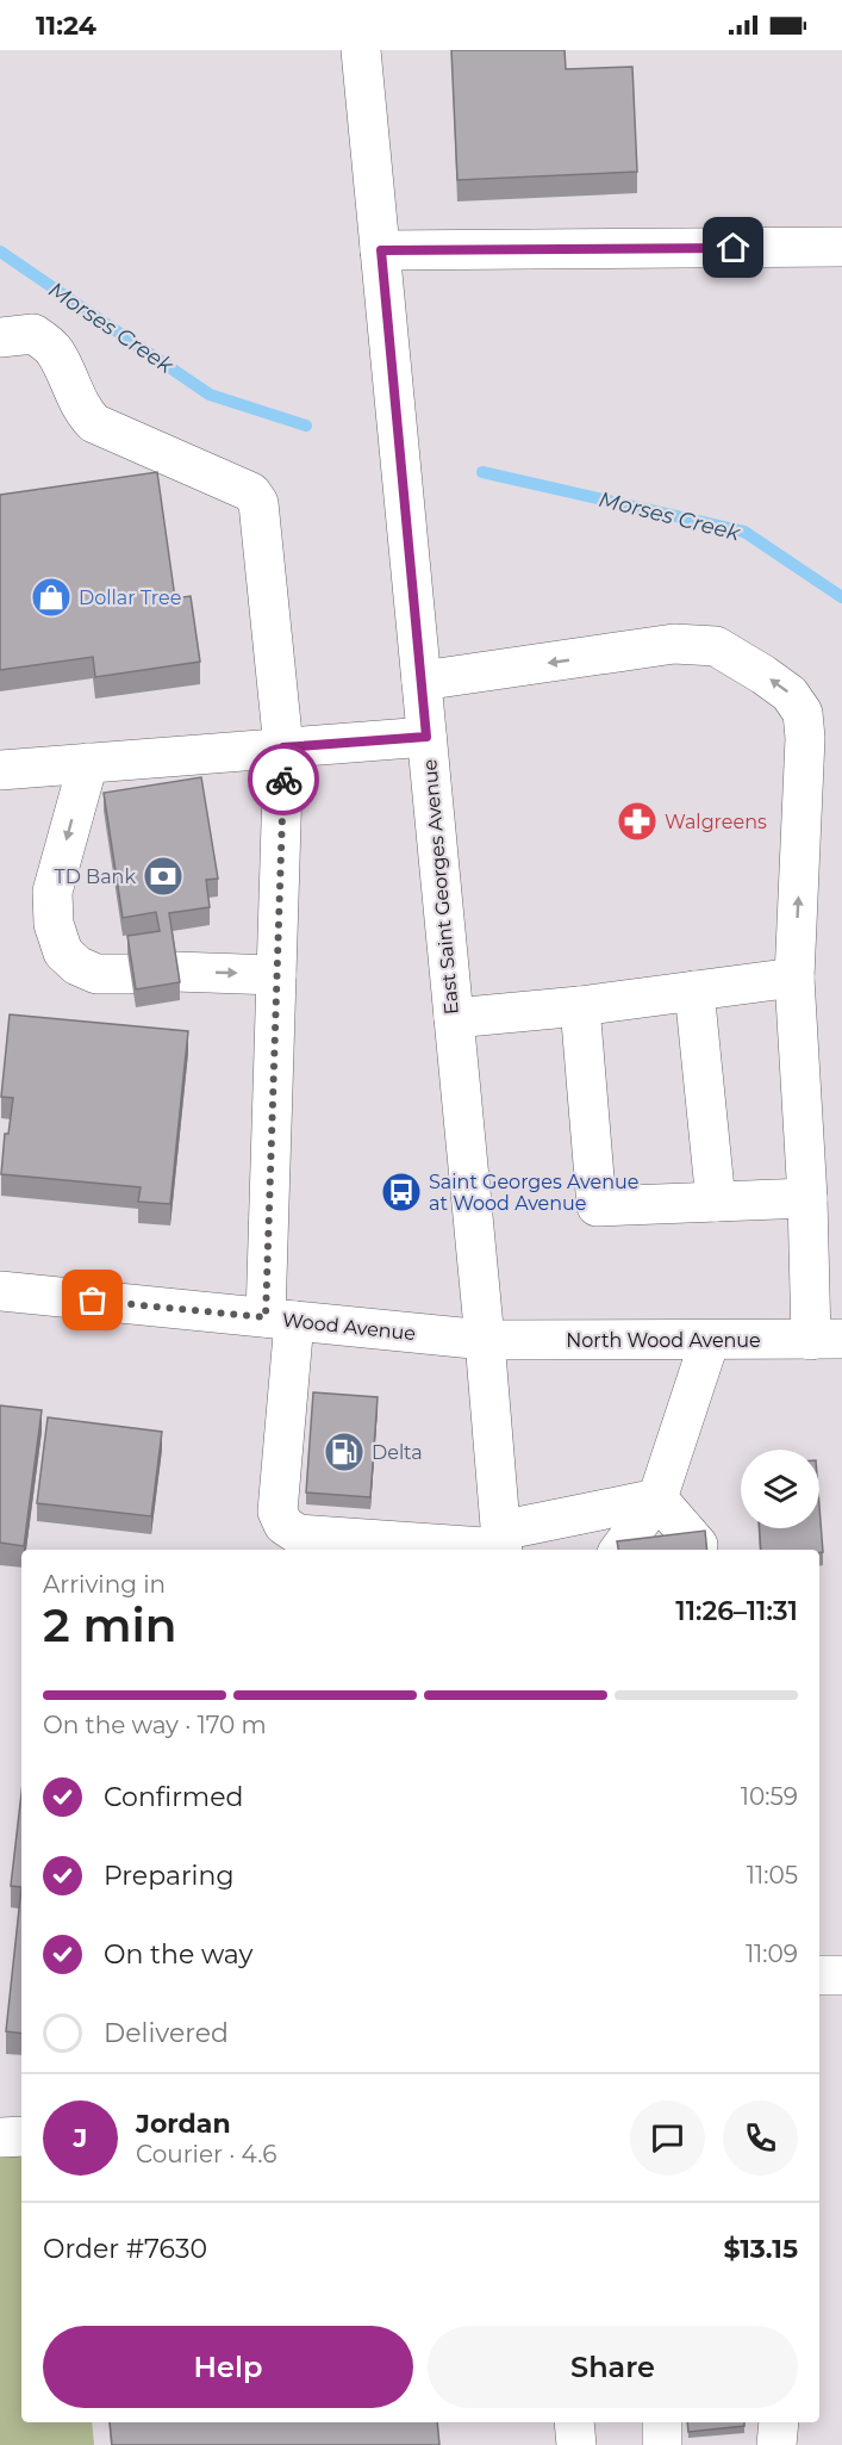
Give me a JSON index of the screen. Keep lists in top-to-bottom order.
{
  "streets": {
    "main road": ["East Saint Georges Avenue", "Wood Avenue", "North Wood Avenue"]
  },
  "crossings": [
    ["East Saint Georges Avenue", "Wood Avenue"],
    ["East Saint Georges Avenue", "North Wood Avenue"],
    ["Wood Avenue", "North Wood Avenue"]
  ],
  "water": ["Morses Creek"],
  "places": {
    "shop": ["Dollar Tree"],
    "pharmacy": ["Walgreens"],
    "bank": ["TD Bank"],
    "bus stop": ["Saint Georges Avenue at Wood Avenue"],
    "fuel station": ["Delta"]
  },
  "page": {
    "status": "11:24",
    "heading": ["2 min", "Arriving in", "11:26–11:31"],
    "panel": [
      "Jordan",
      "Courier · 4.6",
      "Order #7630",
      "$13.15"
    ],
    "bar": "On the way · 170 m",
    "list": [
      ["Confirmed", "10:59"],
      ["Preparing", "11:05"],
      ["On the way", "11:09"],
      "Delivered"
    ],
    "round": "J",
    "buttons": ["Help", "Share"]
  }
}
